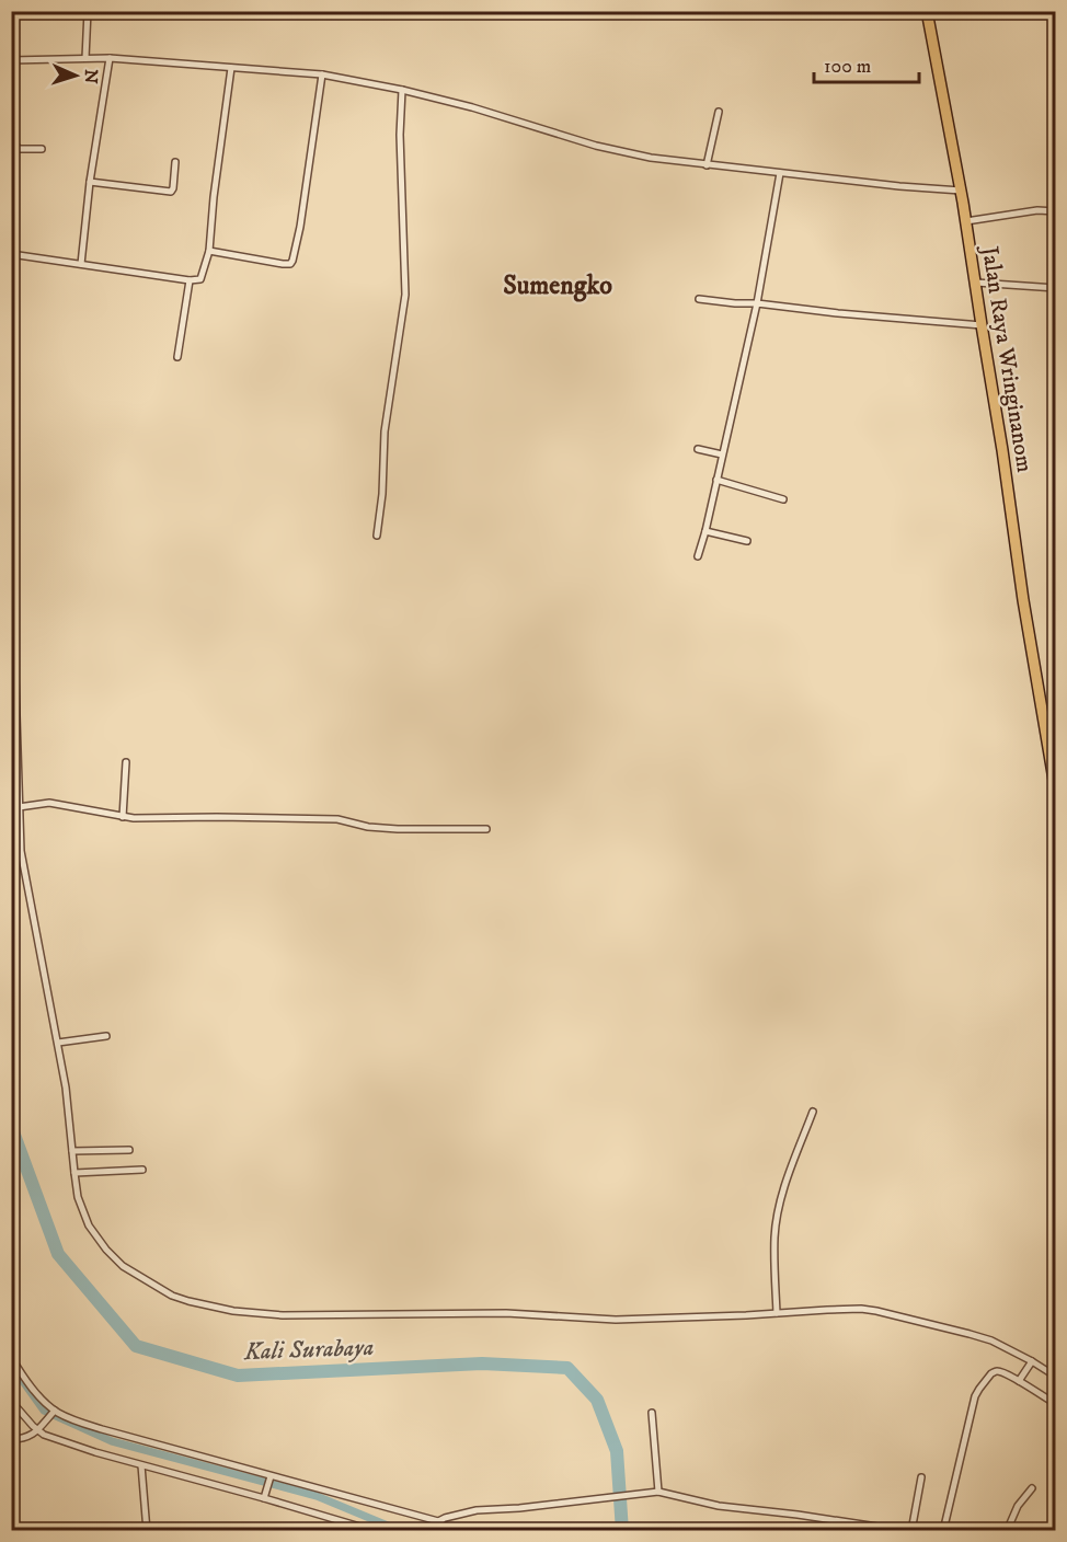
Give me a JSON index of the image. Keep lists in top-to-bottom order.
{
  "streets": {
    "main road": ["Jalan Raya Wringinanom"]
  },
  "districts": ["Sumengko"],
  "water": ["Kali Surabaya"],
  "scale_bar": "100 m",
  "north": "right"
}
